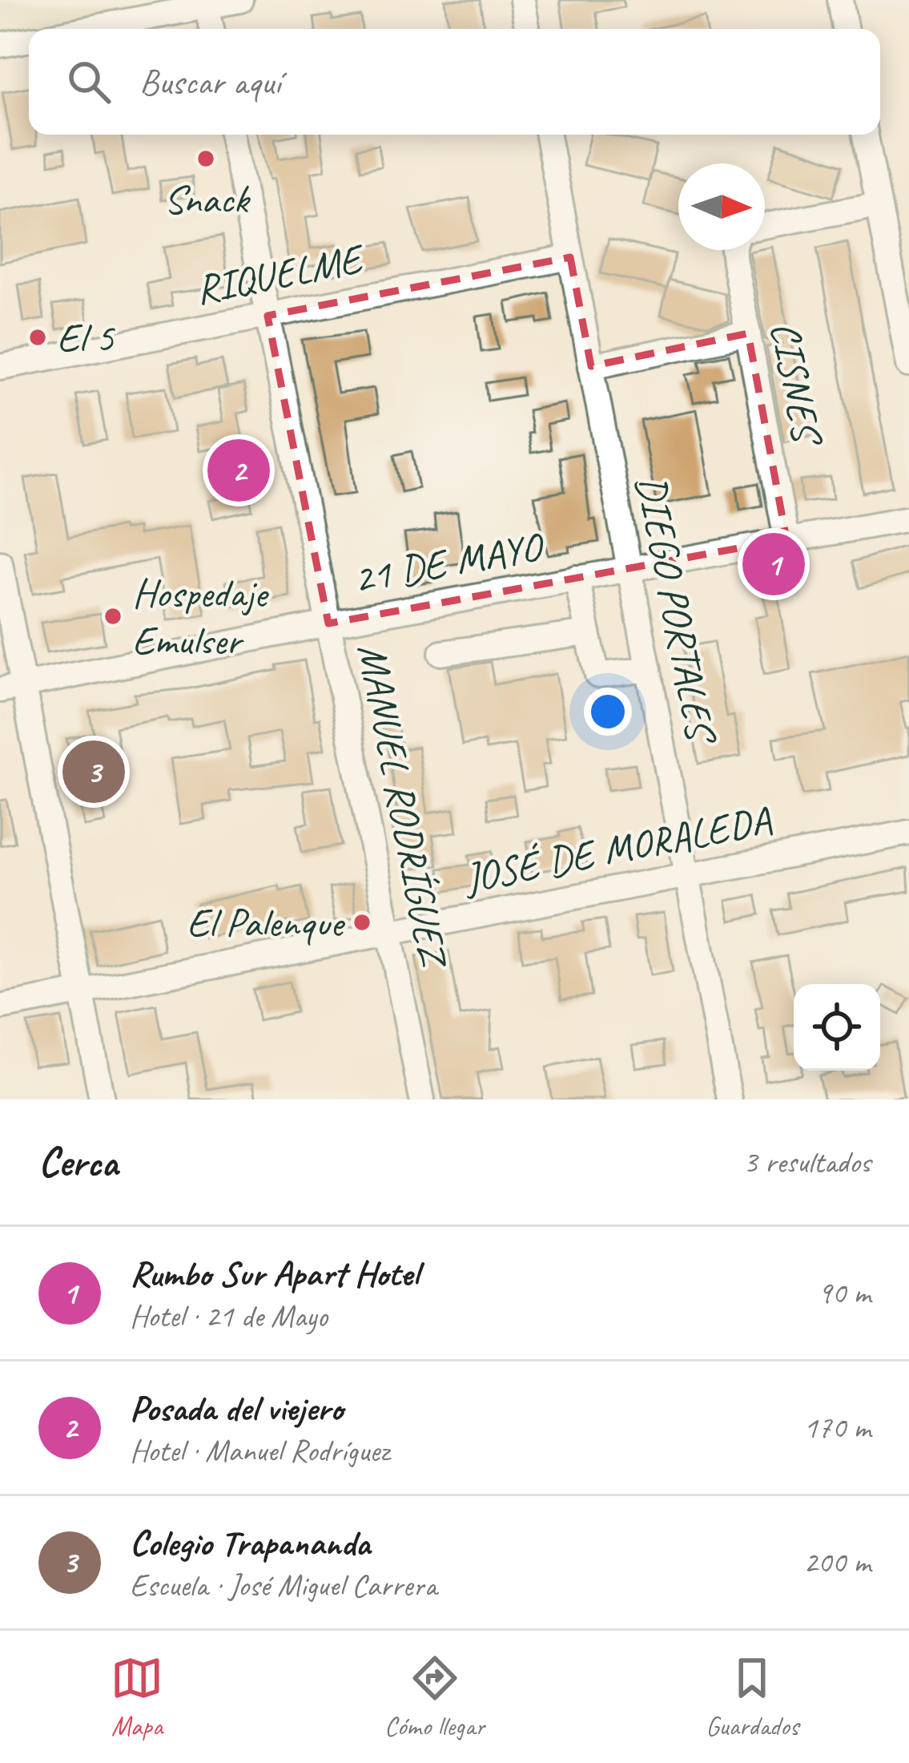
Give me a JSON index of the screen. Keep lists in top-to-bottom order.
{
  "streets": {
    "street": [
      "RIQUELME",
      "CISNES",
      "21 DE MAYO",
      "DIEGO PORTALES",
      "MANUEL RODRÍGUEZ",
      "JOSÉ DE MORALEDA"
    ]
  },
  "crossings": [
    ["RIQUELME", "DIEGO PORTALES"],
    ["RIQUELME", "MANUEL RODRÍGUEZ"],
    ["CISNES", "21 DE MAYO"],
    ["21 DE MAYO", "DIEGO PORTALES"],
    ["21 DE MAYO", "MANUEL RODRÍGUEZ"],
    ["DIEGO PORTALES", "JOSÉ DE MORALEDA"],
    ["MANUEL RODRÍGUEZ", "JOSÉ DE MORALEDA"]
  ],
  "places": [
    "Snack",
    "El 5",
    "Hospedaje Emulser",
    "El Palenque"
  ],
  "north": "right",
  "page": {
    "search": "Buscar aquí",
    "pins": ["2", "1", "3"],
    "heading": ["Cerca", "3 resultados"],
    "list": [
      {
        "mark": "1",
        "name": "Rumbo Sur Apart Hotel",
        "note": "Hotel · 21 de Mayo",
        "value": "90 m"
      },
      {
        "mark": "2",
        "name": "Posada del viejero",
        "note": "Hotel · Manuel Rodríguez",
        "value": "170 m"
      },
      {
        "mark": "3",
        "name": "Colegio Trapananda",
        "note": "Escuela · José Miguel Carrera",
        "value": "200 m"
      }
    ],
    "nav": ["Mapa", "Cómo llegar", "Guardados"]
  }
}
